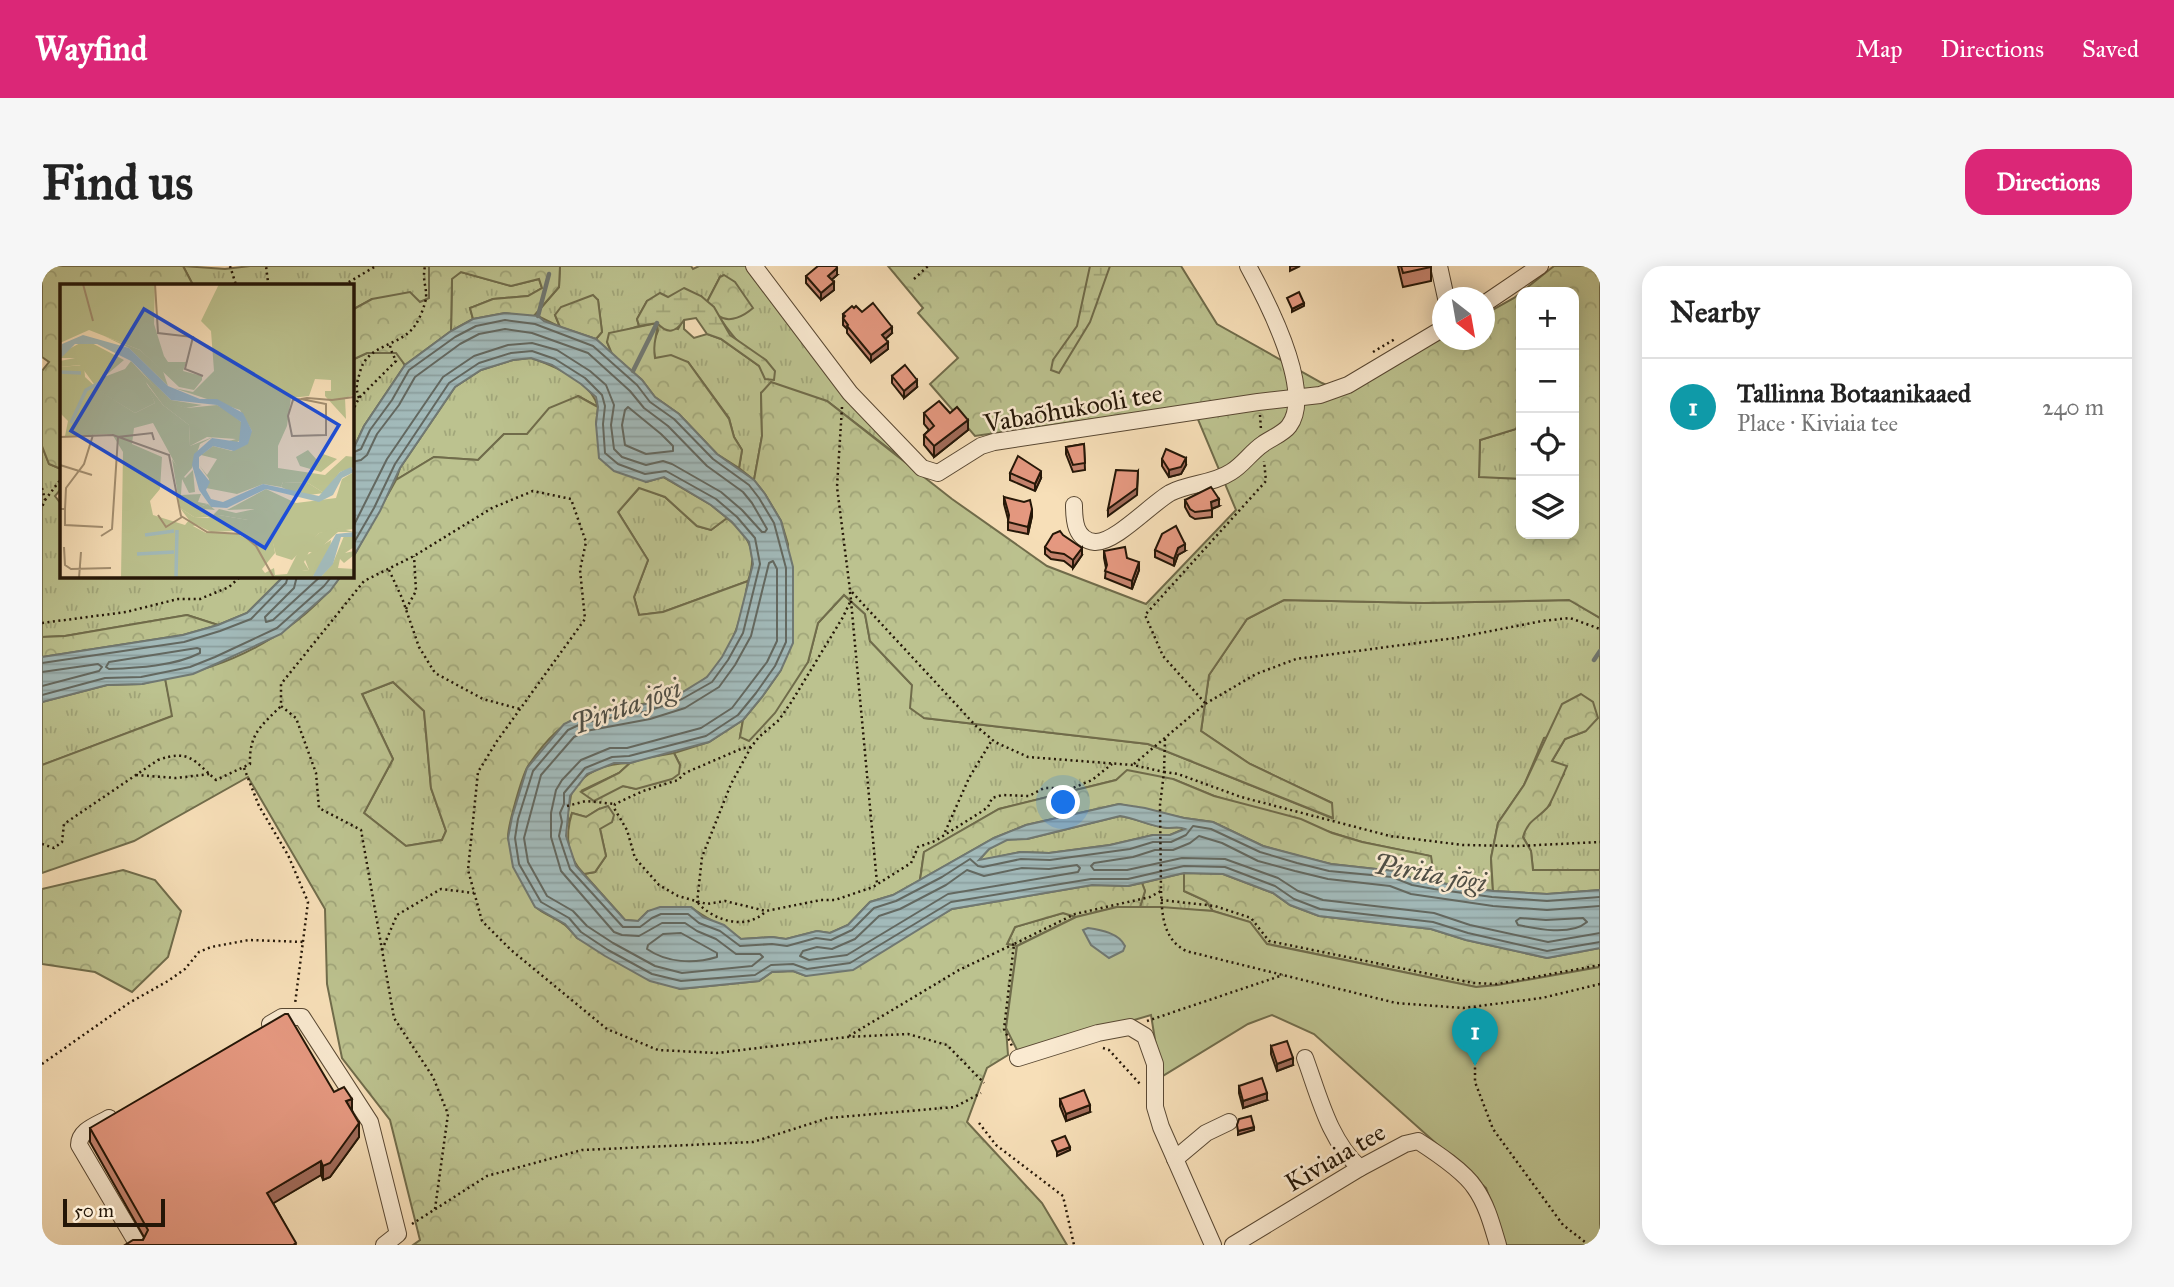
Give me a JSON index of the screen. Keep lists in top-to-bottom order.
{
  "streets": {
    "street": ["Vabaõhukooli tee", "Kiviaia tee"]
  },
  "water": ["Pirita jõgi"],
  "scale_bar": "50 m",
  "north": "bottom right",
  "page": {
    "header": "Wayfind",
    "nav": ["Map", "Directions", "Saved"],
    "buttons": "Directions",
    "title": "Find us",
    "heading": "Nearby",
    "map_buttons": ["+", "−"],
    "list": [
      {
        "mark": "1",
        "name": "Tallinna Botaanikaaed",
        "note": "Place · Kiviaia tee",
        "value": "240 m"
      }
    ],
    "pins": "1",
    "scale": "50 m"
  }
}
